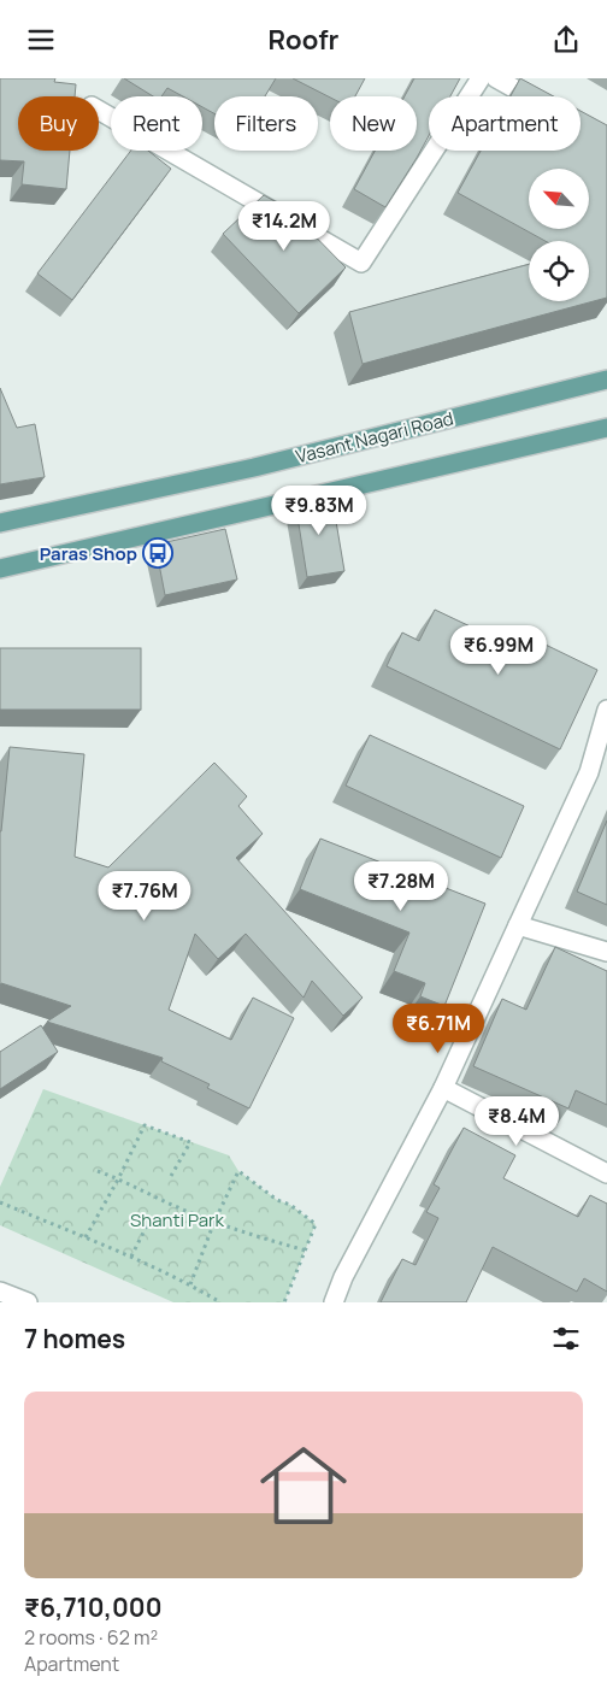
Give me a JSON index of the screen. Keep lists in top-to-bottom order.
{
  "streets": {
    "main road": ["Vasant Nagari Road"]
  },
  "parks": ["Shanti Park"],
  "places": {
    "bus stop": ["Paras Shop"]
  },
  "north": "top left",
  "page": {
    "header": "Roofr",
    "chip": [
      "Buy",
      "Rent",
      "Filters",
      "New",
      "Apartment"
    ],
    "price": [
      "₹14.2M",
      "₹9.83M",
      "₹6.99M",
      "₹7.28M",
      "₹7.76M",
      "₹6.71M",
      "₹8.4M"
    ],
    "heading": "7 homes",
    "list": [
      {
        "name": "₹6,710,000",
        "note": "2 rooms · 62 m² · Apartment"
      }
    ]
  }
}
